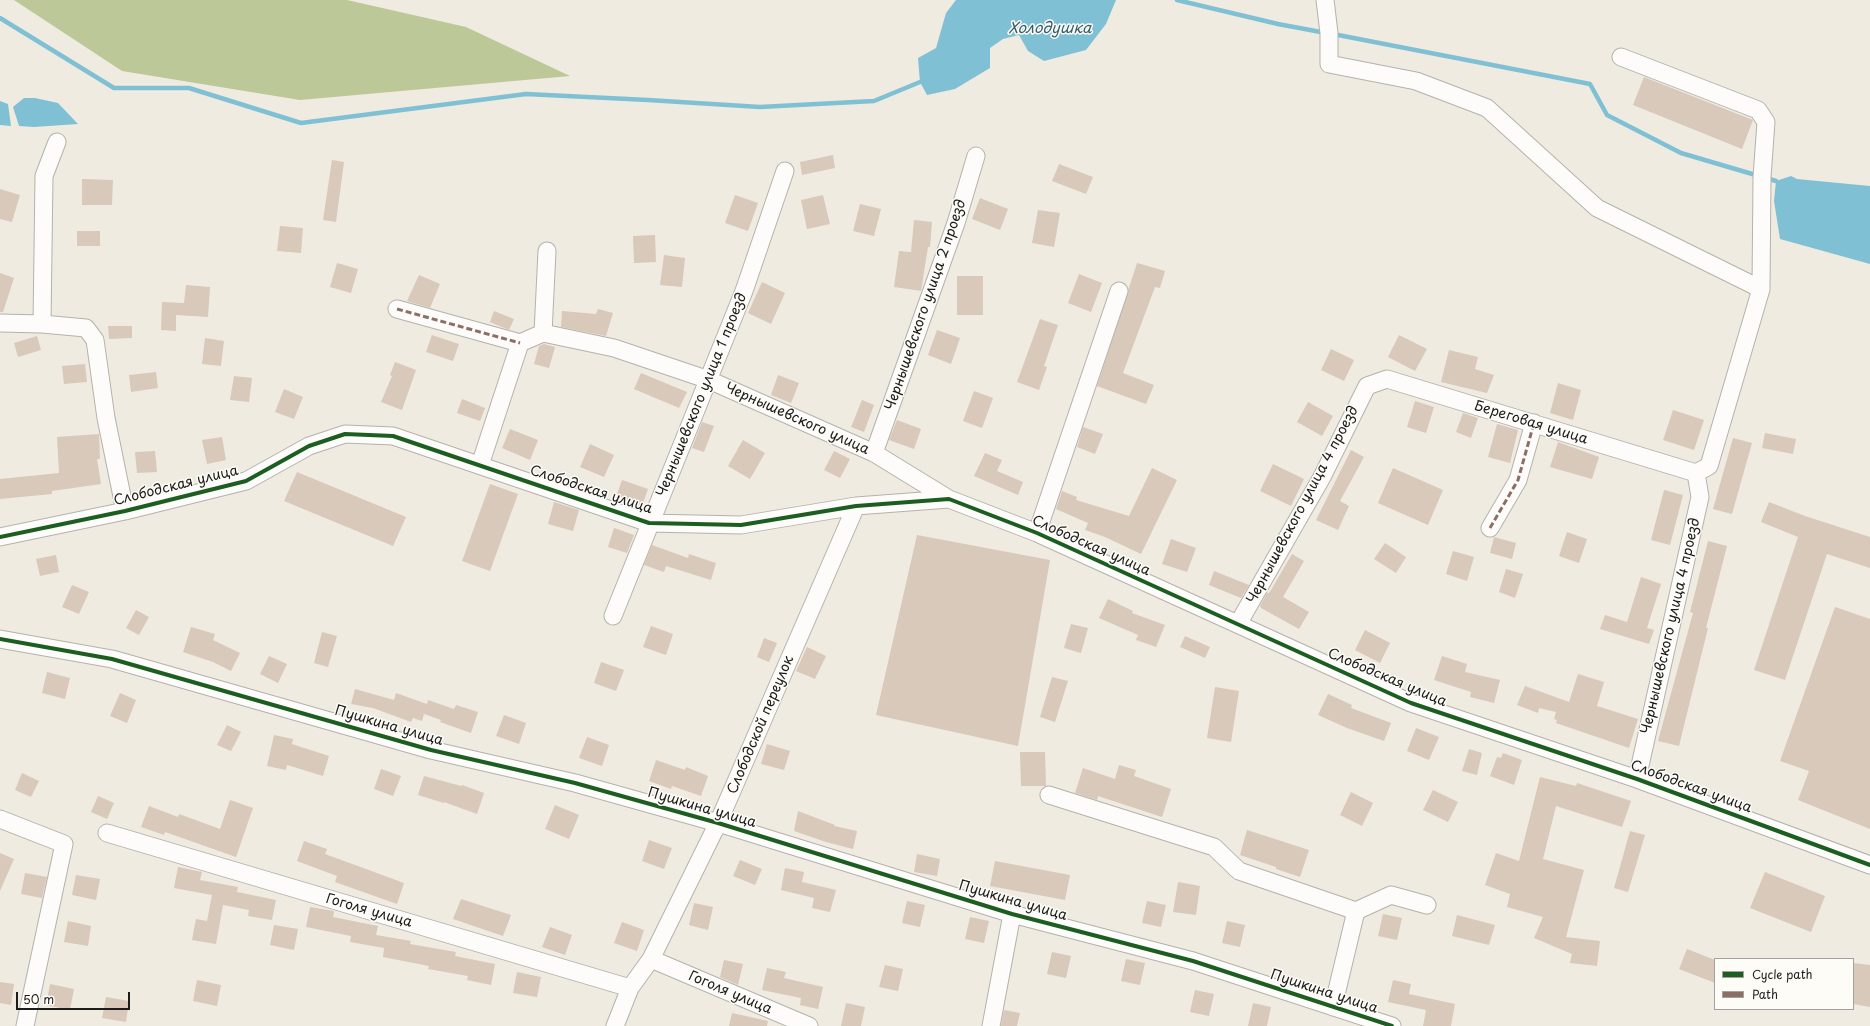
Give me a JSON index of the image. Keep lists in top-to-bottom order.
{
  "streets": {
    "street": [
      "Чернышевского улица 2 проезд",
      "Чернышевского улица 1 проезд",
      "Чернышевского улица",
      "Береговая улица",
      "Слободская улица",
      "Чернышевского улица 4 проезд",
      "Слободской переулок",
      "Пушкина улица",
      "Гоголя улица"
    ]
  },
  "crossings": [
    ["Чернышевского улица 2 проезд", "Чернышевского улица"],
    ["Чернышевского улица 1 проезд", "Чернышевского улица"],
    ["Чернышевского улица 1 проезд", "Слободская улица"],
    ["Чернышевского улица", "Слободская улица"],
    ["Береговая улица", "Чернышевского улица 4 проезд"],
    ["Слободская улица", "Чернышевского улица 4 проезд"],
    ["Слободская улица", "Слободской переулок"],
    ["Слободской переулок", "Пушкина улица"],
    ["Слободской переулок", "Гоголя улица"]
  ],
  "water": ["Холодушка"],
  "legend": ["Cycle path", "Path"],
  "scale_bar": "50 m"
}
